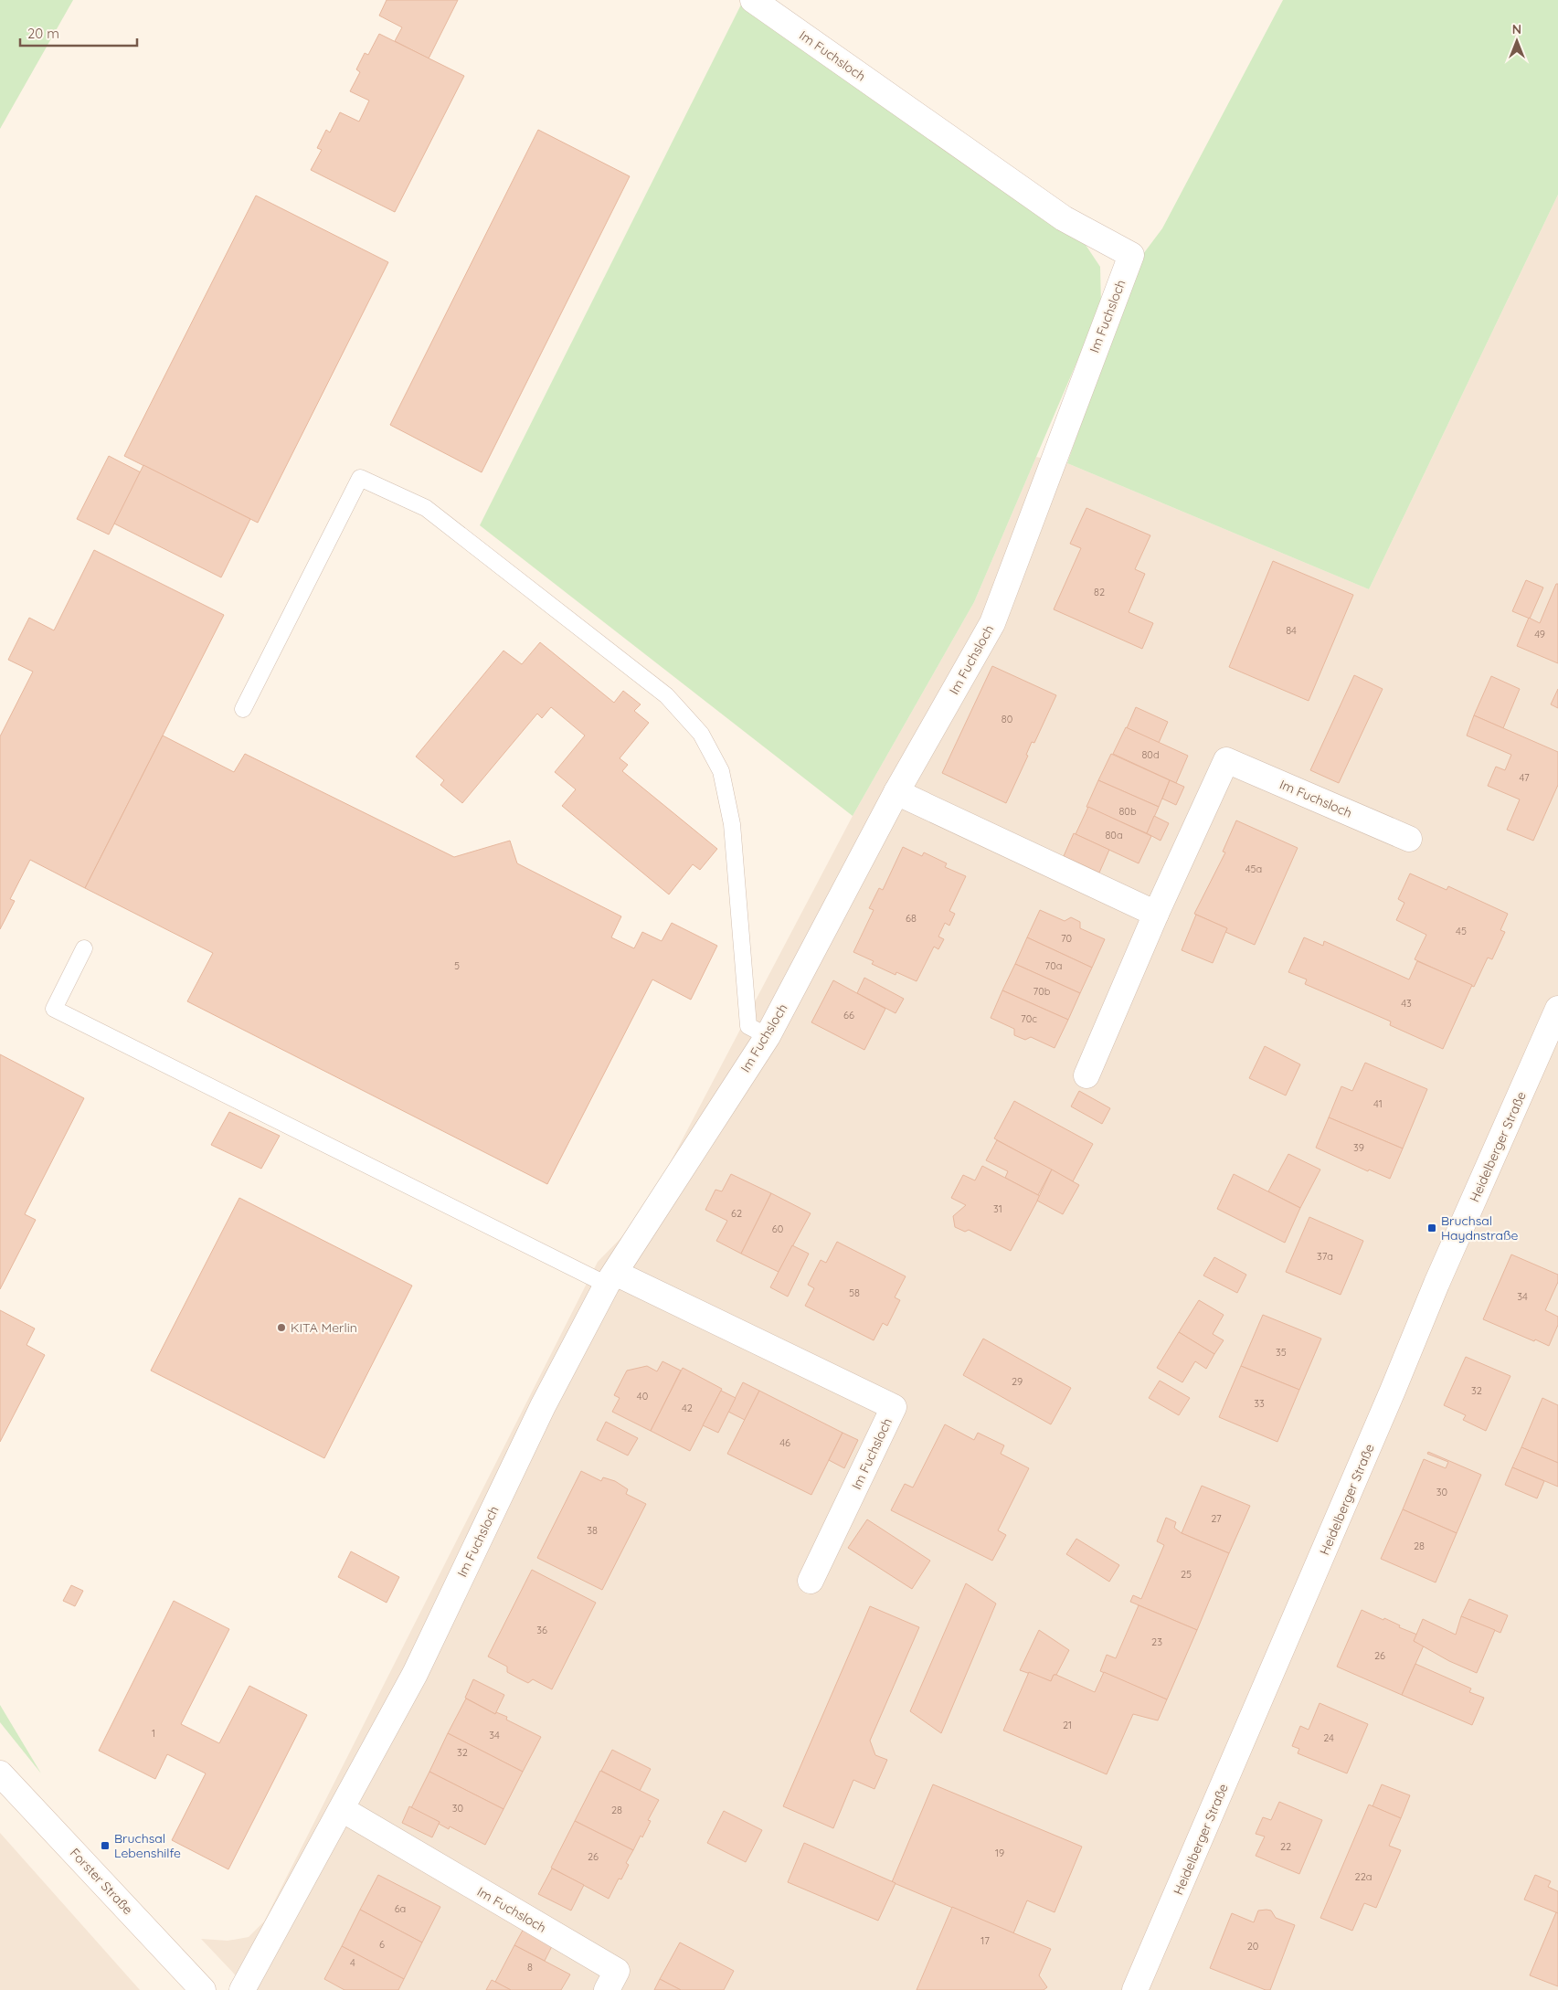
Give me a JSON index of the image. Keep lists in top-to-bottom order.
{
  "streets": {
    "street": ["Im Fuchsloch", "Heidelberger Straße", "Forster Straße"]
  },
  "places": {
    "transit": ["Bruchsal Haydnstraße", "Bruchsal Lebenshilfe"],
    "other": ["KITA Merlin"]
  },
  "house_numbers": [
    "82",
    "84",
    "49",
    "80",
    "80d",
    "47",
    "80b",
    "80a",
    "45a",
    "68",
    "45",
    "70",
    "5",
    "70a",
    "70b",
    "43",
    "66",
    "70c",
    "41",
    "39",
    "31",
    "62",
    "60",
    "37a",
    "58",
    "34",
    "35",
    "29",
    "32",
    "40",
    "33",
    "42",
    "46",
    "30",
    "27",
    "38",
    "28",
    "25",
    "36",
    "23",
    "26",
    "21",
    "1",
    "34",
    "24",
    "32",
    "30",
    "28",
    "22",
    "19",
    "26",
    "22a",
    "6a",
    "17",
    "6",
    "20",
    "4",
    "8"
  ],
  "scale_bar": "20 m",
  "north": "top"
}
